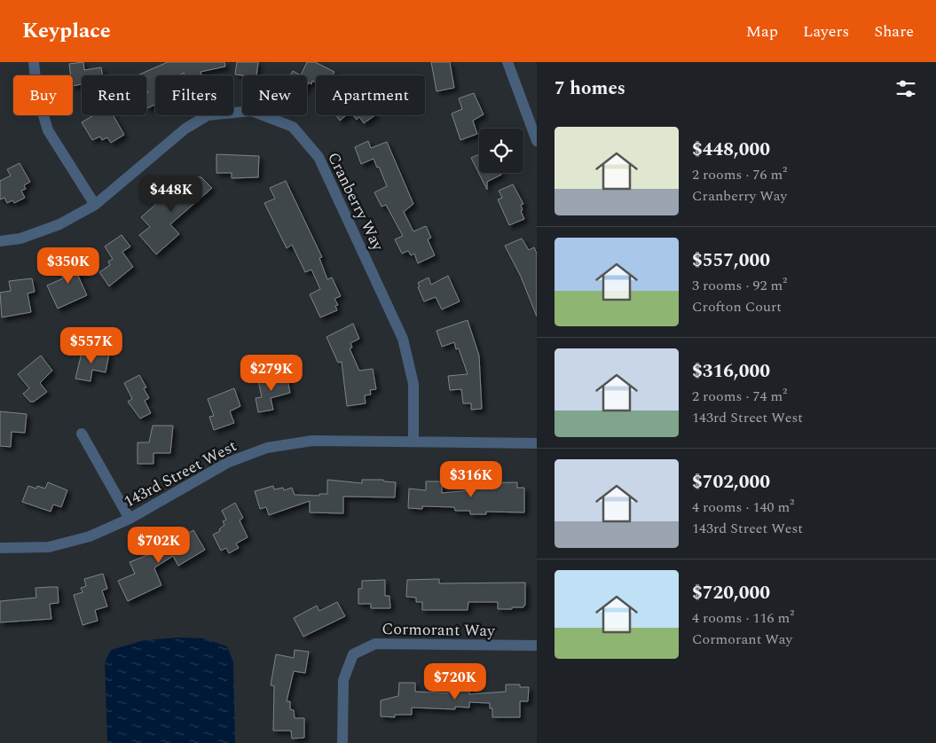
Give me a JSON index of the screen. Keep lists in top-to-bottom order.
{
  "streets": {
    "street": ["Cranberry Way", "143rd Street West", "Cormorant Way"]
  },
  "crossings": [
    ["Cranberry Way", "143rd Street West"]
  ],
  "page": {
    "header": "Keyplace",
    "nav": ["Map", "Layers", "Share"],
    "heading": "7 homes",
    "chip": [
      "Buy",
      "Rent",
      "Filters",
      "New",
      "Apartment"
    ],
    "list": [
      {
        "name": "$448,000",
        "note": "2 rooms · 76 m² · Cranberry Way"
      },
      {
        "name": "$557,000",
        "note": "3 rooms · 92 m² · Crofton Court"
      },
      {
        "name": "$316,000",
        "note": "2 rooms · 74 m² · 143rd Street West"
      },
      {
        "name": "$702,000",
        "note": "4 rooms · 140 m² · 143rd Street West"
      },
      {
        "name": "$720,000",
        "note": "4 rooms · 116 m² · Cormorant Way"
      }
    ],
    "price": [
      "$448K",
      "$350K",
      "$557K",
      "$279K",
      "$316K",
      "$702K",
      "$720K"
    ]
  }
}
